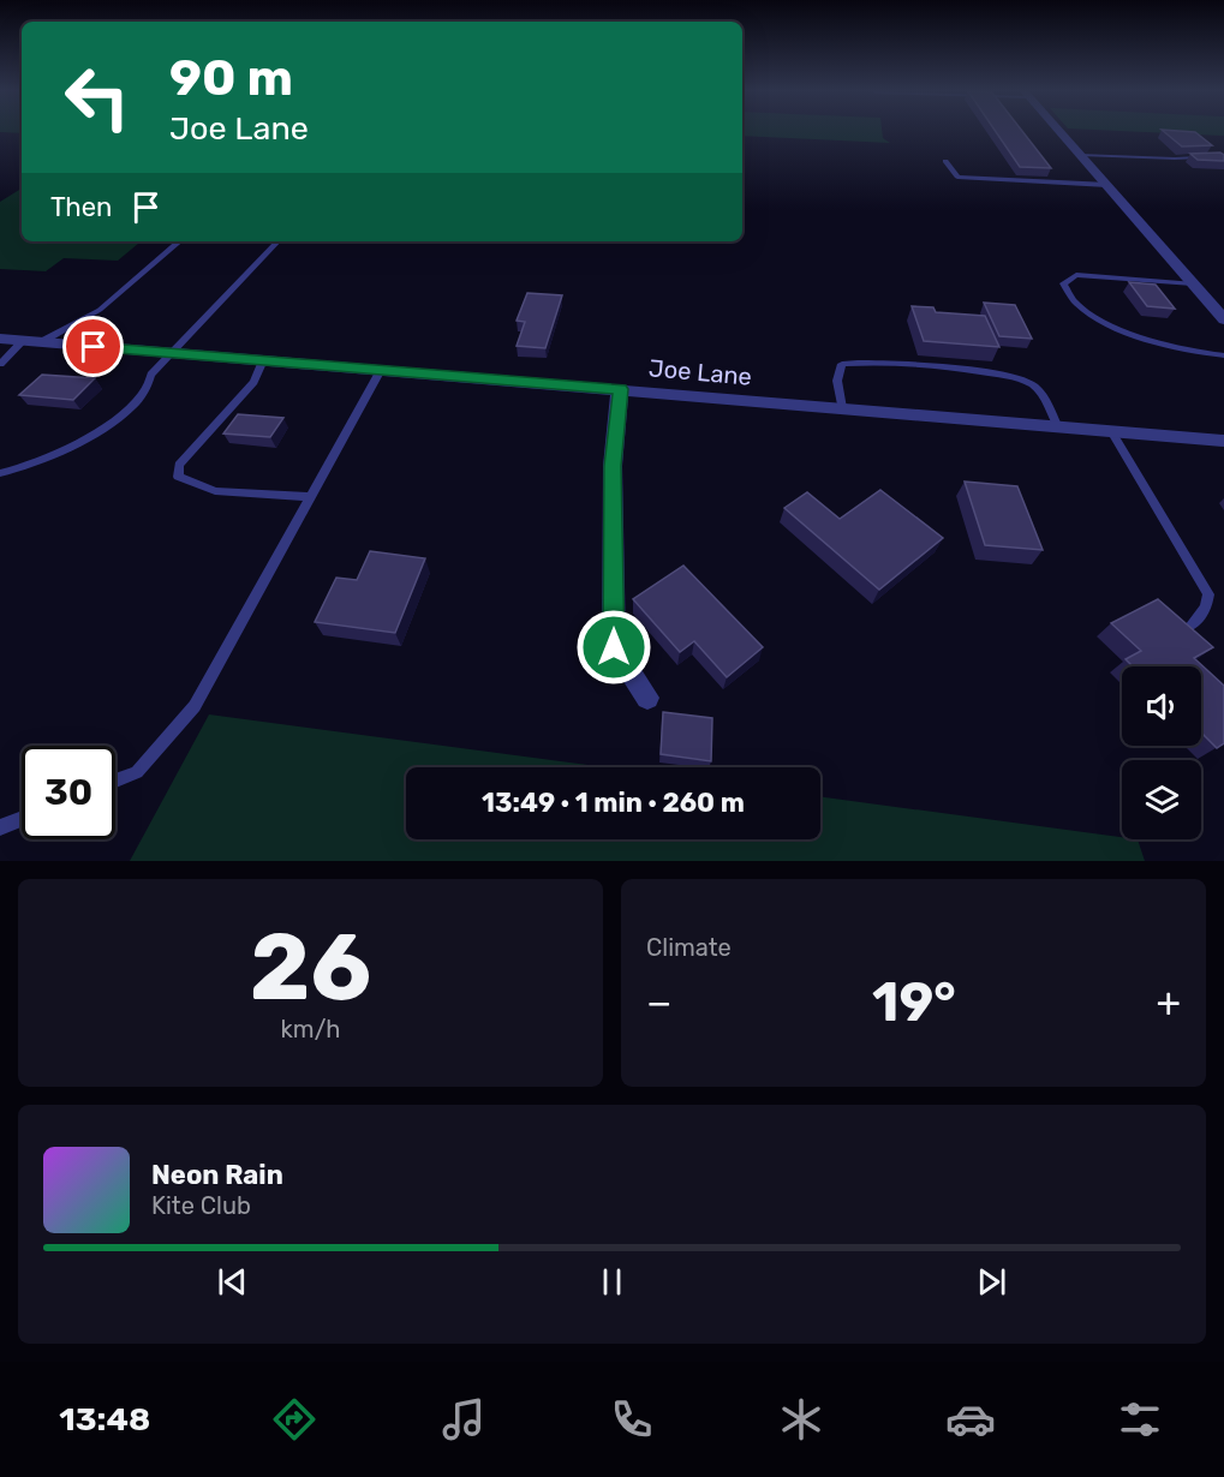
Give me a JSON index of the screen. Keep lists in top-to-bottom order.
{
  "streets": {
    "street": ["Joe Lane"]
  },
  "page": {
    "turn": ["90 m", "Joe Lane"],
    "then": "Then",
    "limit": "30",
    "trip": "13:49 · 1 min · 260 m",
    "tile": [
      ["26", "km/h"],
      "Climate"
    ],
    "heat": ["−", "19°", "+"],
    "song": ["Neon Rain", "Kite Club"],
    "tabs": "13:48"
  }
}
